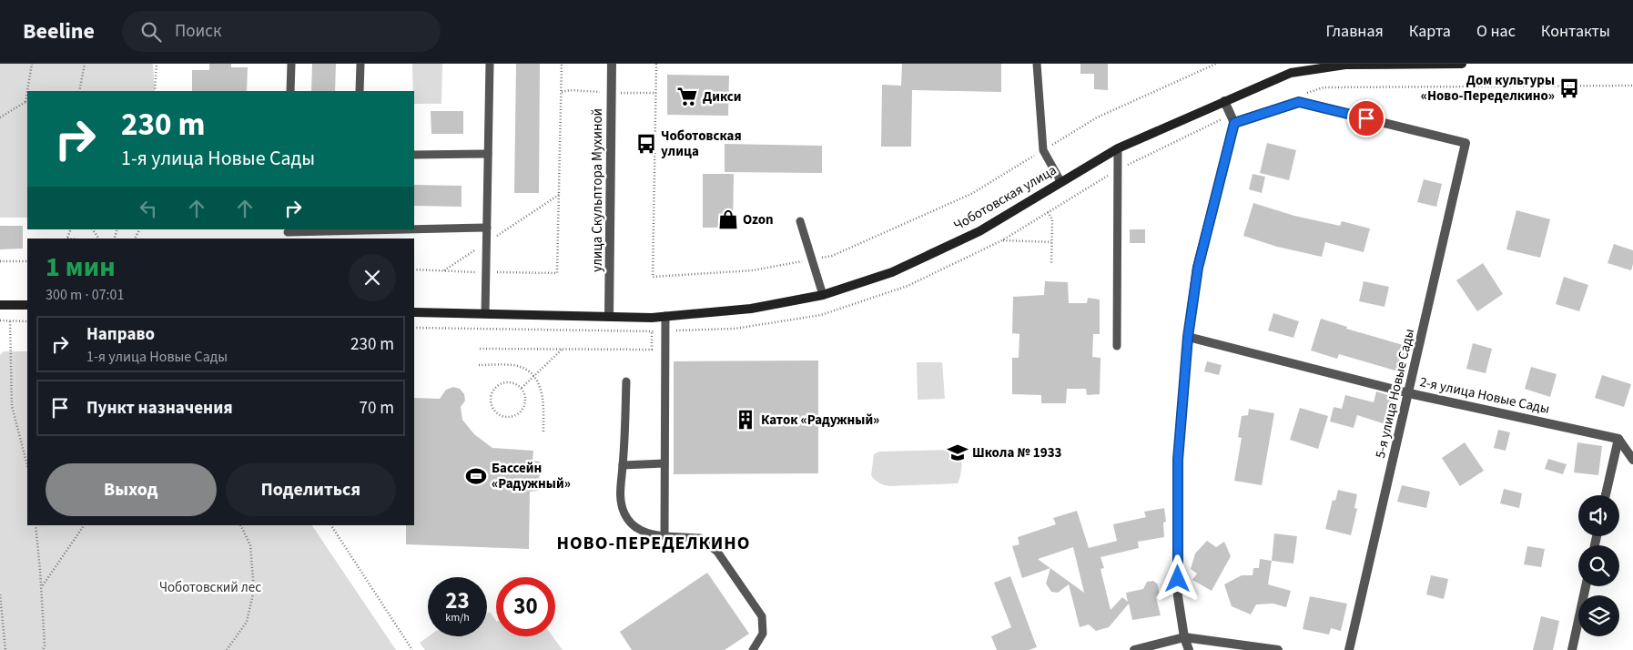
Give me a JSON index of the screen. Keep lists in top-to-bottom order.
{
  "streets": {
    "main road": ["Чоботовская улица"],
    "street": ["улица Скульптора Мухиной", "5-я улица Новые Сады", "2-я улица Новые Сады"]
  },
  "crossings": [
    ["улица Скульптора Мухиной", "Чоботовская улица"],
    ["5-я улица Новые Сады", "2-я улица Новые Сады"]
  ],
  "districts": ["НОВО-ПЕРЕДЕЛКИНО"],
  "parks": ["Чоботовский лес"],
  "places": {
    "bus stop": ["Дом культуры «Ново-Переделкино»", "Чоботовская улица"],
    "supermarket": ["Дикси"],
    "shop": ["Ozon"],
    "building": ["Каток «Радужный»"],
    "school or university": ["Школа № 1933"],
    "sports": ["Бассейн «Радужный»"]
  },
  "page": {
    "header": "Beeline",
    "search": "Поиск",
    "nav": [
      "Главная",
      "Карта",
      "О нас",
      "Контакты"
    ],
    "turn": ["230 m", "1-я улица Новые Сады"],
    "heading": ["1 мин", "300 m · 07:01"],
    "list": [
      {
        "name": "Направо",
        "note": "1-я улица Новые Сады",
        "value": "230 m"
      },
      {
        "name": "Пункт назначения",
        "value": "70 m"
      }
    ],
    "buttons": ["Выход", "Поделиться"],
    "speed": "23 km/h",
    "limit": "30"
  }
}
